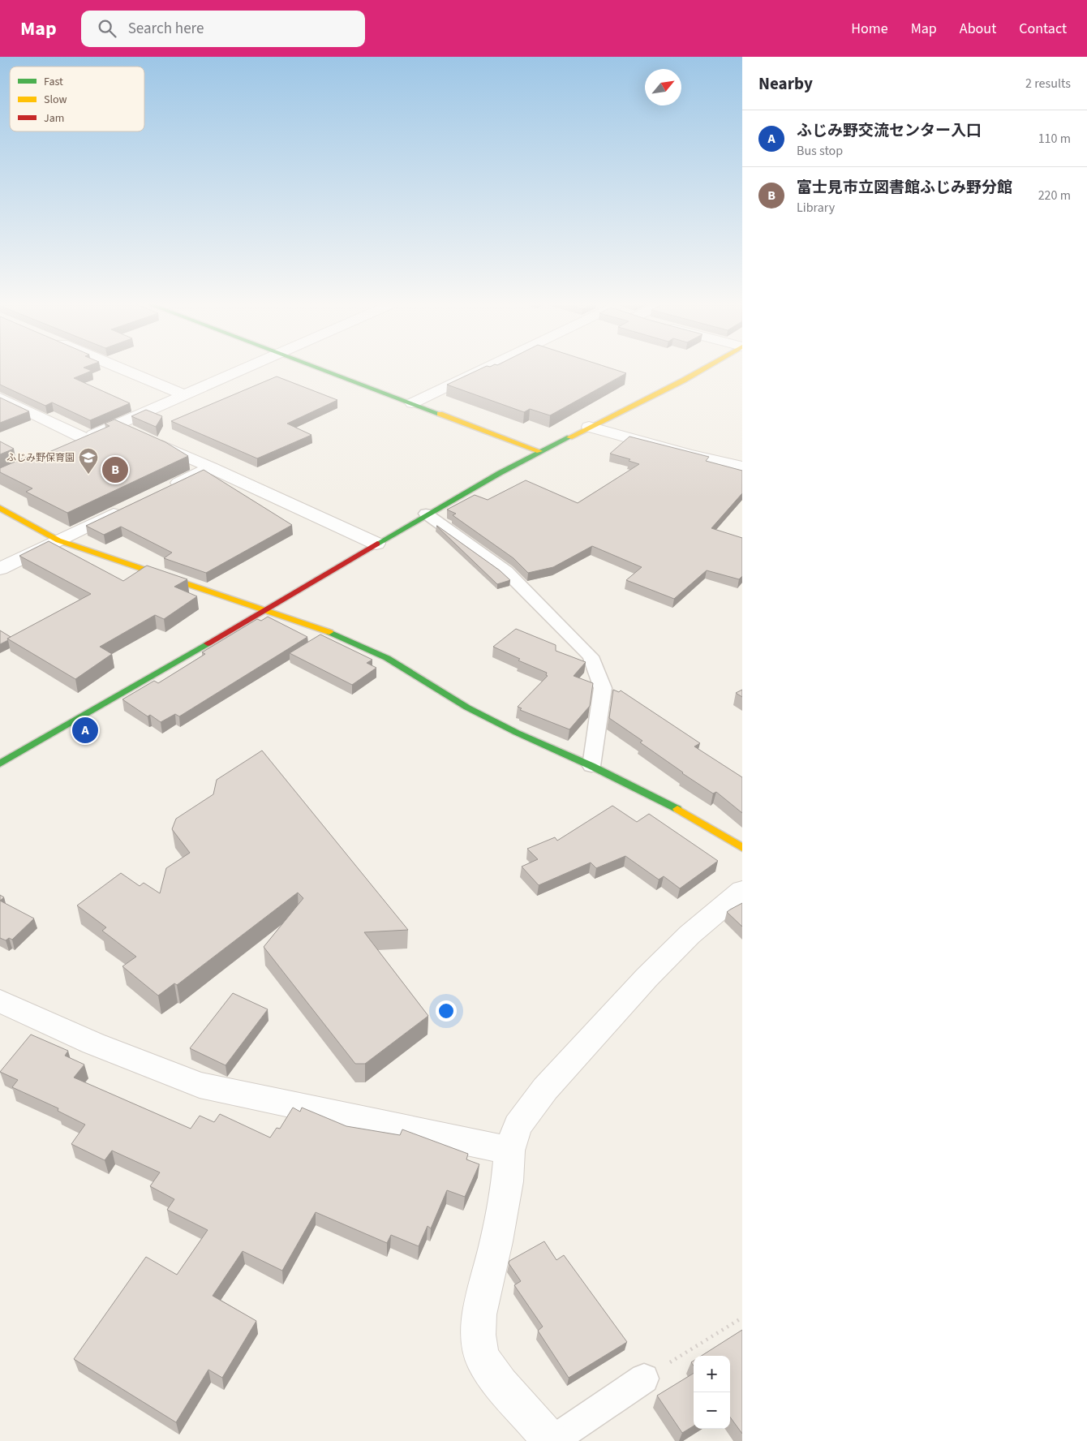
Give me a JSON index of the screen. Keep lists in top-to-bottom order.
{
  "places": {
    "school or university": ["ふじみ野保育園"]
  },
  "legend": ["Fast", "Slow", "Jam"],
  "north": "top right",
  "page": {
    "header": "Map",
    "search": "Search here",
    "nav": [
      "Home",
      "Map",
      "About",
      "Contact"
    ],
    "heading": ["Nearby", "2 results"],
    "list": [
      {
        "mark": "A",
        "name": "ふじみ野交流センター入口",
        "note": "Bus stop",
        "value": "110 m"
      },
      {
        "mark": "B",
        "name": "富士見市立図書館ふじみ野分館",
        "note": "Library",
        "value": "220 m"
      }
    ],
    "pins": ["B", "A"],
    "map_buttons": ["+", "−"]
  }
}
